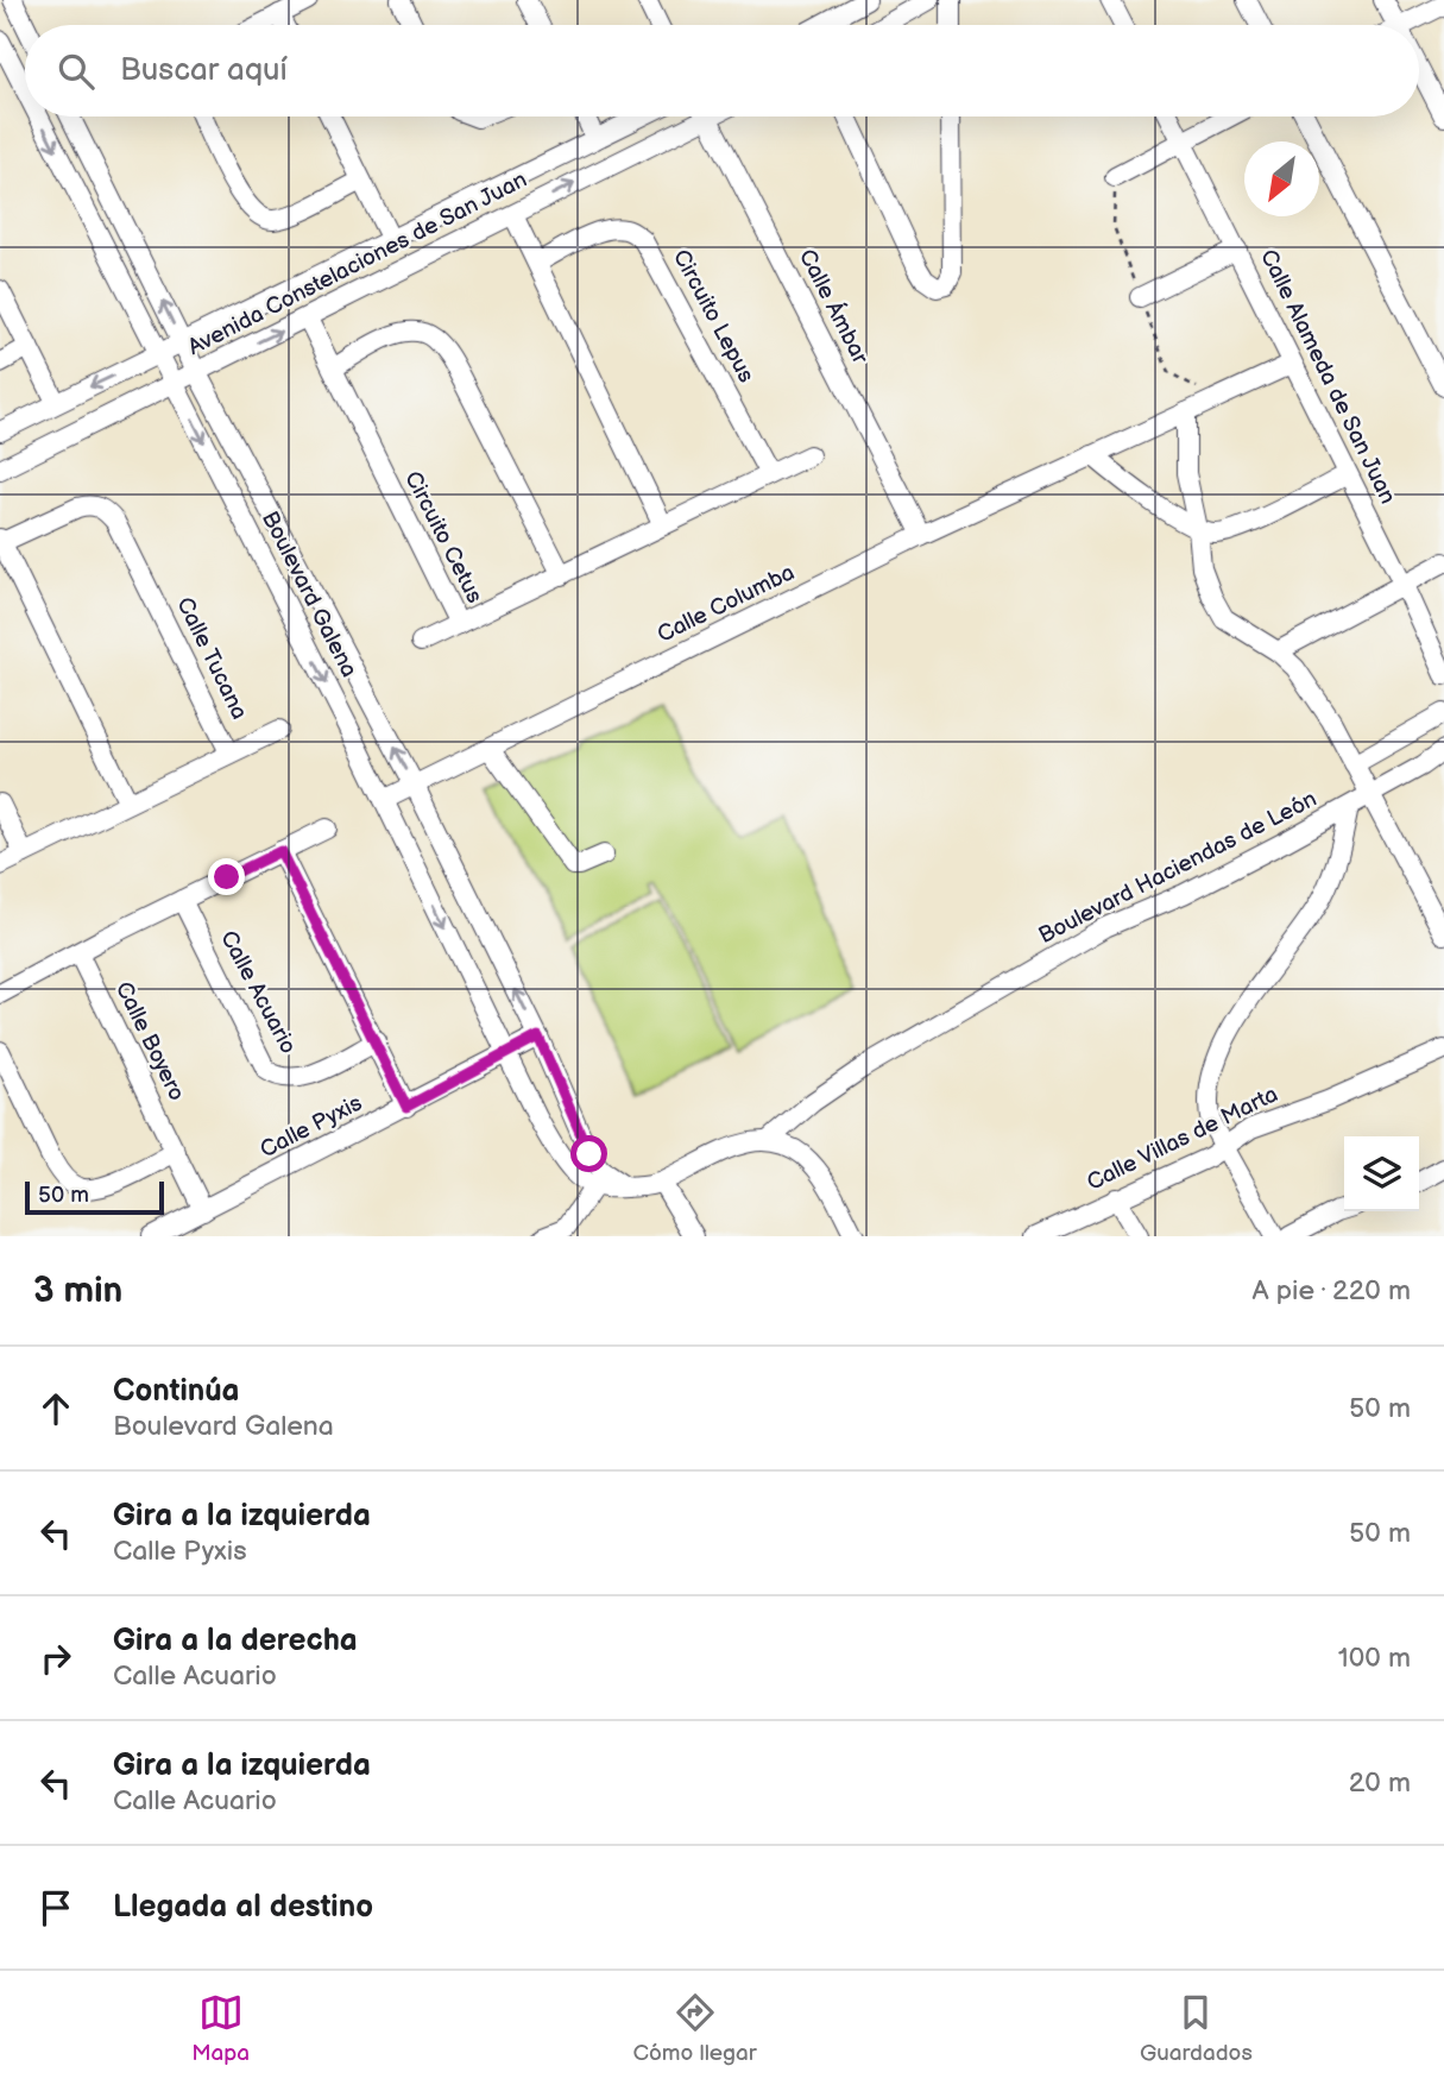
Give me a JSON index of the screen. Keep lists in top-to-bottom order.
{
  "streets": {
    "street": [
      "Avenida Constelaciones de San Juan",
      "Calle Ámbar",
      "Circuito Lepus",
      "Calle Alameda de San Juan",
      "Circuito Cetus",
      "Boulevard Galena",
      "Calle Columba",
      "Calle Tucana",
      "Boulevard Haciendas de León",
      "Calle Acuario",
      "Calle Boyero",
      "Calle Pyxis",
      "Calle Villas de Marta"
    ]
  },
  "crossings": [
    ["Avenida Constelaciones de San Juan", "Circuito Cetus"],
    ["Avenida Constelaciones de San Juan", "Boulevard Galena"],
    ["Calle Ámbar", "Calle Columba"],
    ["Circuito Lepus", "Circuito Cetus"],
    ["Calle Alameda de San Juan", "Calle Columba"],
    ["Boulevard Galena", "Calle Columba"],
    ["Boulevard Galena", "Calle Pyxis"],
    ["Calle Boyero", "Calle Pyxis"]
  ],
  "scale_bar": "50 m",
  "north": "bottom left",
  "page": {
    "search": "Buscar aquí",
    "scale": "50 m",
    "heading": ["3 min", "A pie · 220 m"],
    "list": [
      ["Continúa", "Boulevard Galena", "50 m"],
      ["Gira a la izquierda", "Calle Pyxis", "50 m"],
      ["Gira a la derecha", "Calle Acuario", "100 m"],
      ["Gira a la izquierda", "Calle Acuario", "20 m"],
      "Llegada al destino"
    ],
    "nav": ["Mapa", "Cómo llegar", "Guardados"]
  }
}
